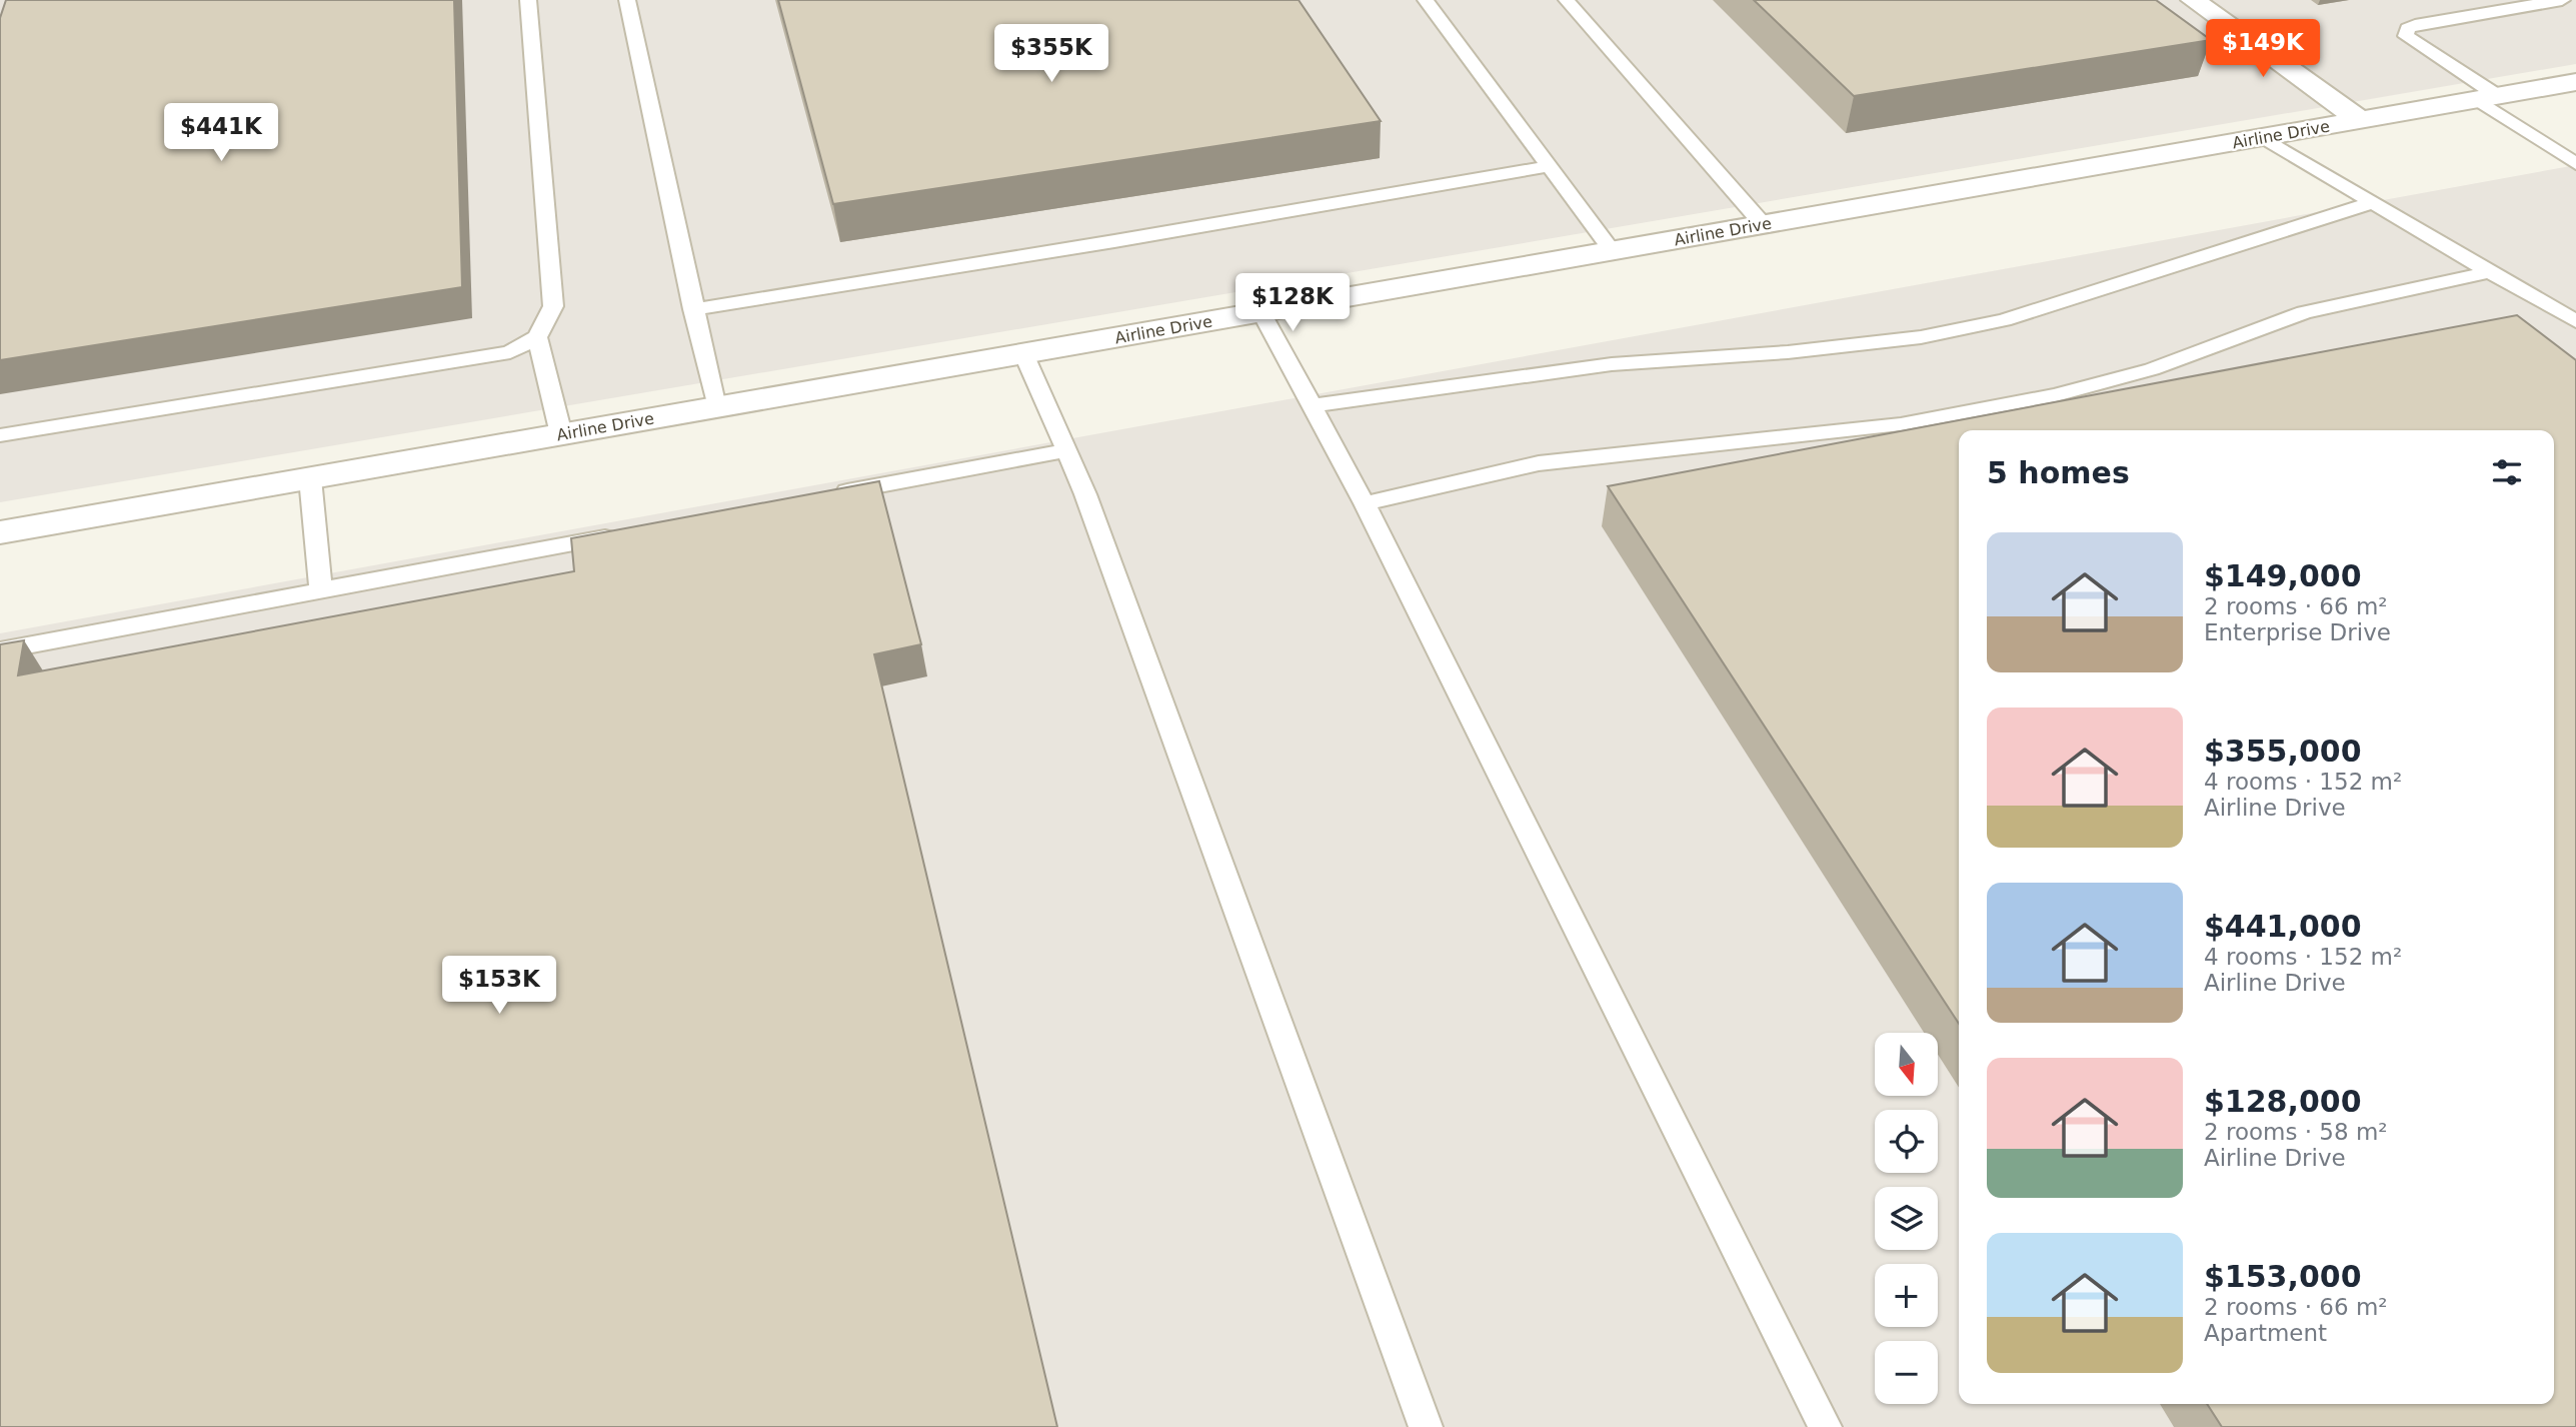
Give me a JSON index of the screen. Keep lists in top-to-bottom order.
{
  "streets": {
    "street": ["Airline Drive"]
  },
  "north": "bottom",
  "page": {
    "price": [
      "$149K",
      "$355K",
      "$441K",
      "$128K",
      "$153K"
    ],
    "heading": "5 homes",
    "list": [
      {
        "name": "$149,000",
        "note": "2 rooms · 66 m² · Enterprise Drive"
      },
      {
        "name": "$355,000",
        "note": "4 rooms · 152 m² · Airline Drive"
      },
      {
        "name": "$441,000",
        "note": "4 rooms · 152 m² · Airline Drive"
      },
      {
        "name": "$128,000",
        "note": "2 rooms · 58 m² · Airline Drive"
      },
      {
        "name": "$153,000",
        "note": "2 rooms · 66 m² · Apartment"
      }
    ],
    "map_buttons": ["+", "−"]
  }
}
